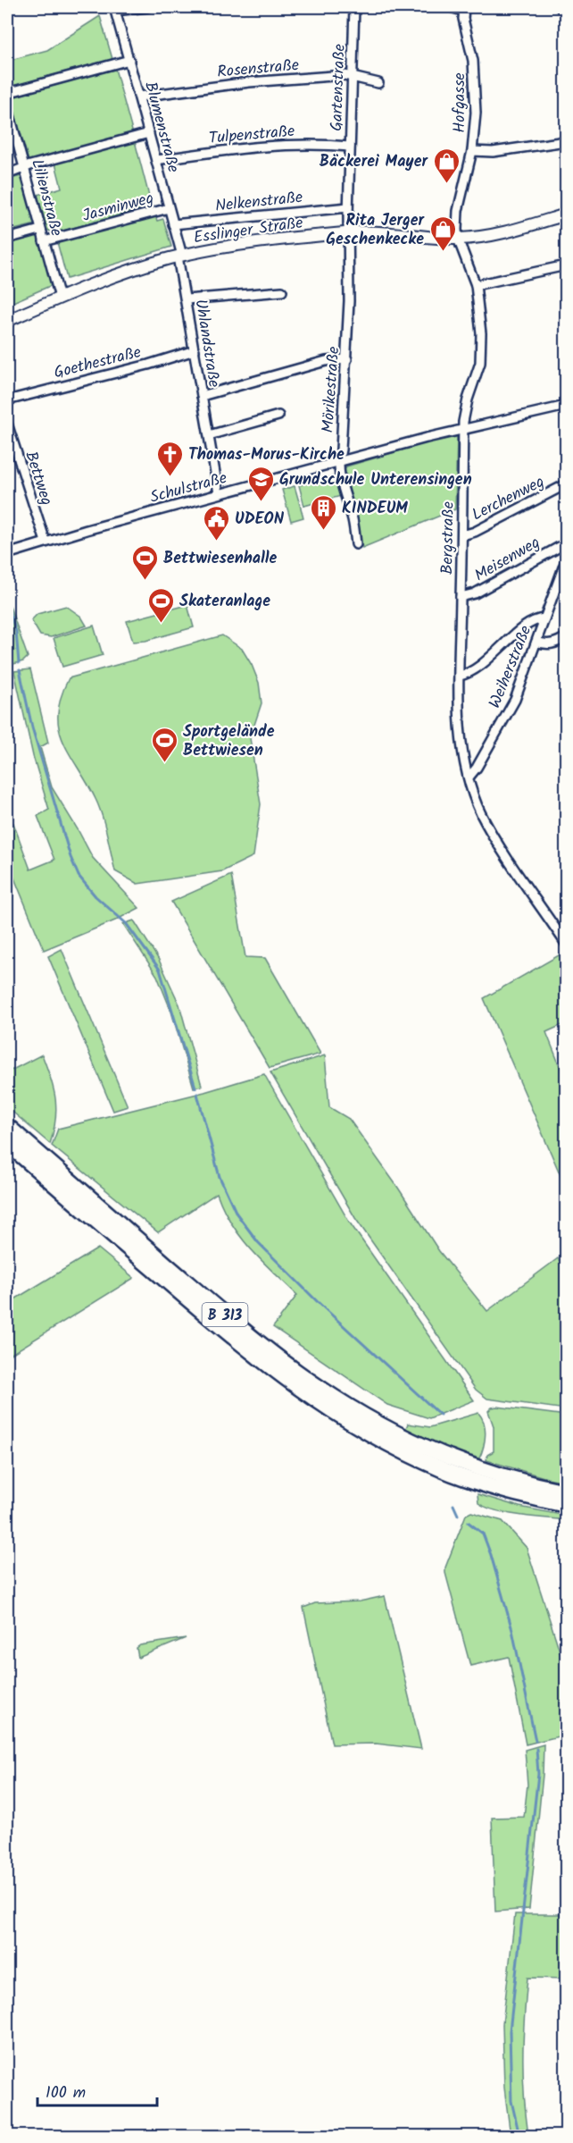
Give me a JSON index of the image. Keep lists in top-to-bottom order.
{
  "streets": {
    "highway": ["B 313"],
    "street": [
      "Rosenstraße",
      "Gartenstraße",
      "Hofgasse",
      "Blumenstraße",
      "Tulpenstraße",
      "Lilienstraße",
      "Nelkenstraße",
      "Jasminweg",
      "Esslinger Straße",
      "Uhlandstraße",
      "Goethestraße",
      "Mörikestraße",
      "Bettweg",
      "Schulstraße",
      "Lerchenweg",
      "Bergstraße",
      "Meisenweg",
      "Weiherstraße"
    ]
  },
  "crossings": [
    ["Rosenstraße", "Gartenstraße"],
    ["Rosenstraße", "Blumenstraße"],
    ["Gartenstraße", "Tulpenstraße"],
    ["Gartenstraße", "Nelkenstraße"],
    ["Gartenstraße", "Esslinger Straße"],
    ["Gartenstraße", "Mörikestraße"],
    ["Hofgasse", "Esslinger Straße"],
    ["Hofgasse", "Bergstraße"],
    ["Blumenstraße", "Tulpenstraße"],
    ["Blumenstraße", "Nelkenstraße"],
    ["Blumenstraße", "Jasminweg"],
    ["Blumenstraße", "Esslinger Straße"],
    ["Blumenstraße", "Uhlandstraße"],
    ["Lilienstraße", "Jasminweg"],
    ["Lilienstraße", "Esslinger Straße"],
    ["Esslinger Straße", "Uhlandstraße"],
    ["Esslinger Straße", "Mörikestraße"],
    ["Esslinger Straße", "Bergstraße"],
    ["Uhlandstraße", "Goethestraße"],
    ["Uhlandstraße", "Schulstraße"],
    ["Mörikestraße", "Schulstraße"],
    ["Bettweg", "Schulstraße"],
    ["Schulstraße", "Bergstraße"],
    ["Lerchenweg", "Bergstraße"],
    ["Bergstraße", "Meisenweg"],
    ["Bergstraße", "Weiherstraße"]
  ],
  "places": {
    "shop": ["Bäckerei Mayer", "Rita Jerger Geschenkecke"],
    "church": ["Thomas-Morus-Kirche"],
    "school or university": ["Grundschule Unterensingen"],
    "building": ["KINDEUM"],
    "public building": ["UDEON"],
    "sports": ["Bettwiesenhalle", "Skateranlage", "Sportgelände Bettwiesen"]
  },
  "scale_bar": "100 m"
}
